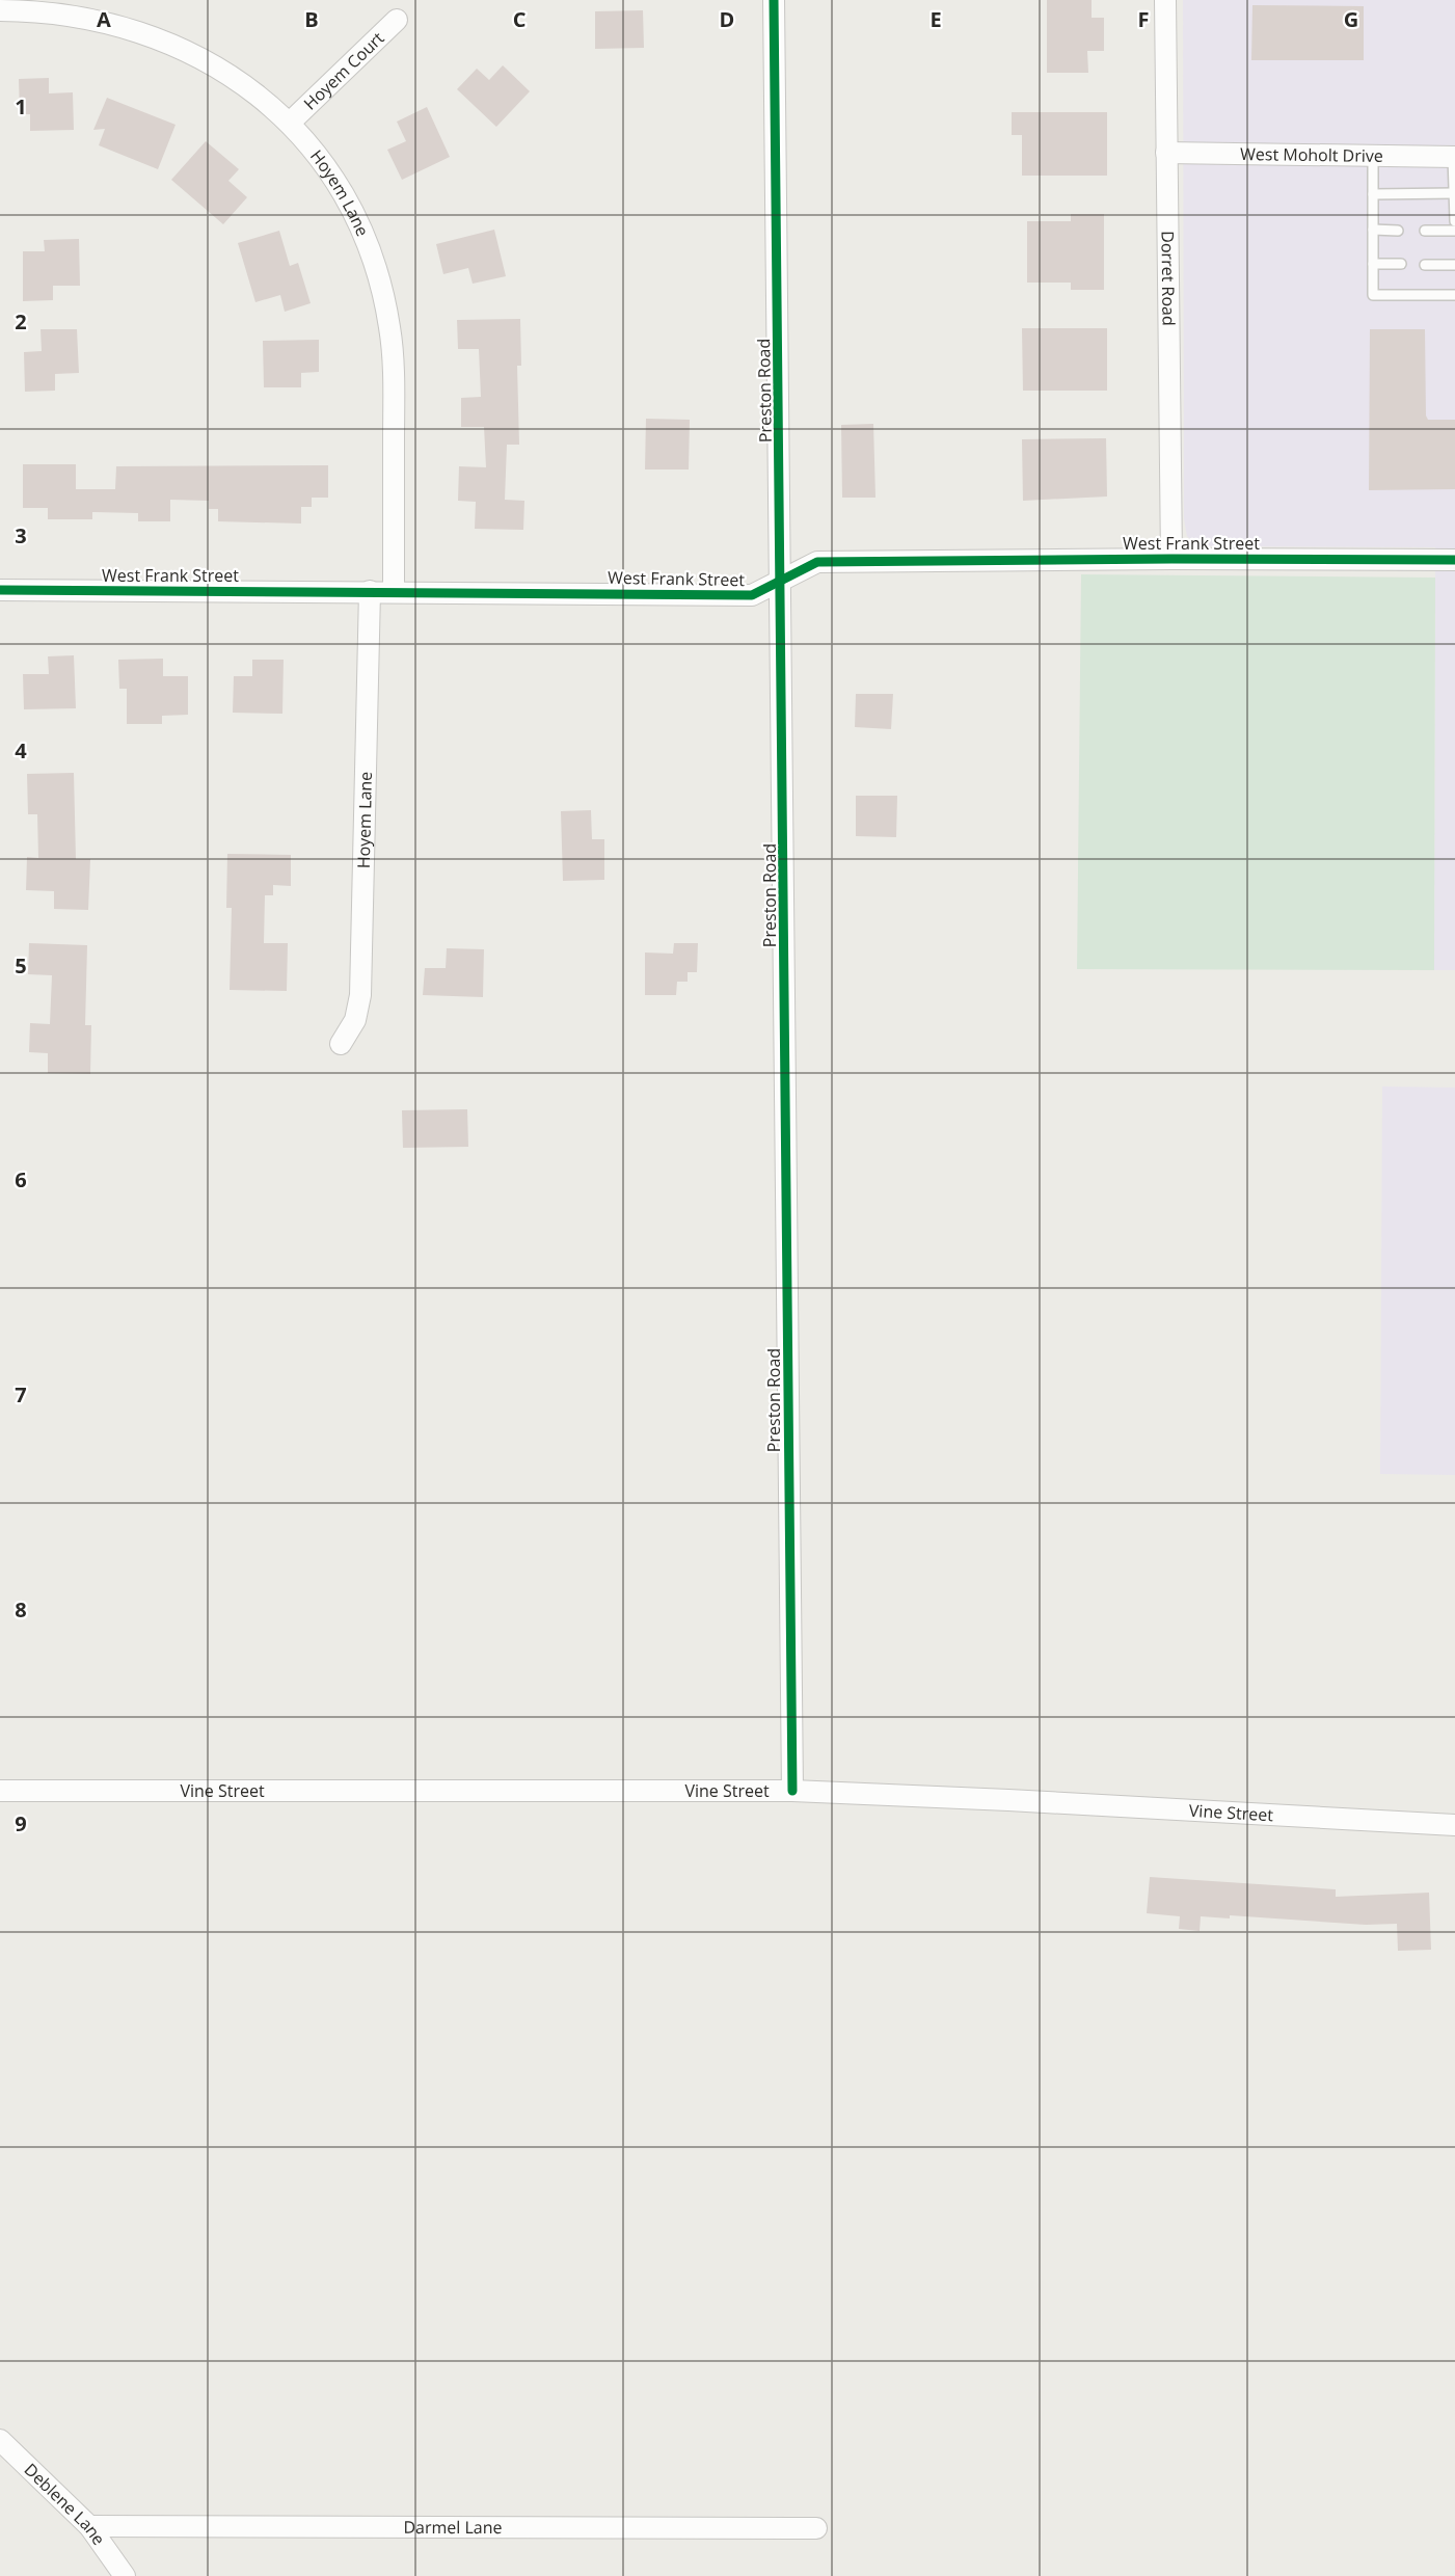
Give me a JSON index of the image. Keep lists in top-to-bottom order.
{
  "streets": {
    "street": [
      "Hoyem Court",
      "West Moholt Drive",
      "Hoyem Lane",
      "Dorret Road",
      "Preston Road",
      "West Frank Street",
      "Vine Street",
      "Deblene Lane",
      "Darmel Lane"
    ]
  },
  "crossings": [
    ["Hoyem Court", "Hoyem Lane"],
    ["West Moholt Drive", "Dorret Road"],
    ["Hoyem Lane", "West Frank Street"],
    ["Dorret Road", "West Frank Street"],
    ["Preston Road", "West Frank Street"],
    ["Preston Road", "Vine Street"],
    ["Deblene Lane", "Darmel Lane"]
  ],
  "grid": {
    "columns": [
      "A",
      "B",
      "C",
      "D",
      "E",
      "F",
      "G"
    ],
    "rows": [
      "1",
      "2",
      "3",
      "4",
      "5",
      "6",
      "7",
      "8",
      "9"
    ]
  }
}
